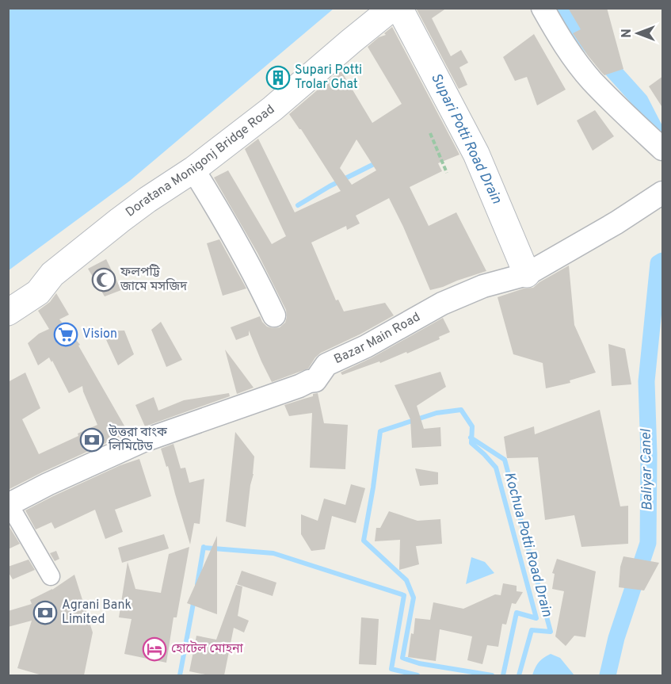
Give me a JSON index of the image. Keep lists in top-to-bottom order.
{
  "streets": {
    "main road": ["Doratana Monigonj Bridge Road"],
    "street": ["Bazar Main Road"]
  },
  "water": ["Supari Potti Road Drain", "Baliyar Canel", "Kochua Potti Road Drain"],
  "places": {
    "building": ["Supari Potti Trolar Ghat"],
    "mosque": ["ফলপট্টি জামে মসজিদ"],
    "supermarket": ["Vision"],
    "bank": ["উত্তরা বাংক লিমিটেড", "Agrani Bank Limited"],
    "hotel": ["হোটেল মোহনা"]
  },
  "north": "left"
}
